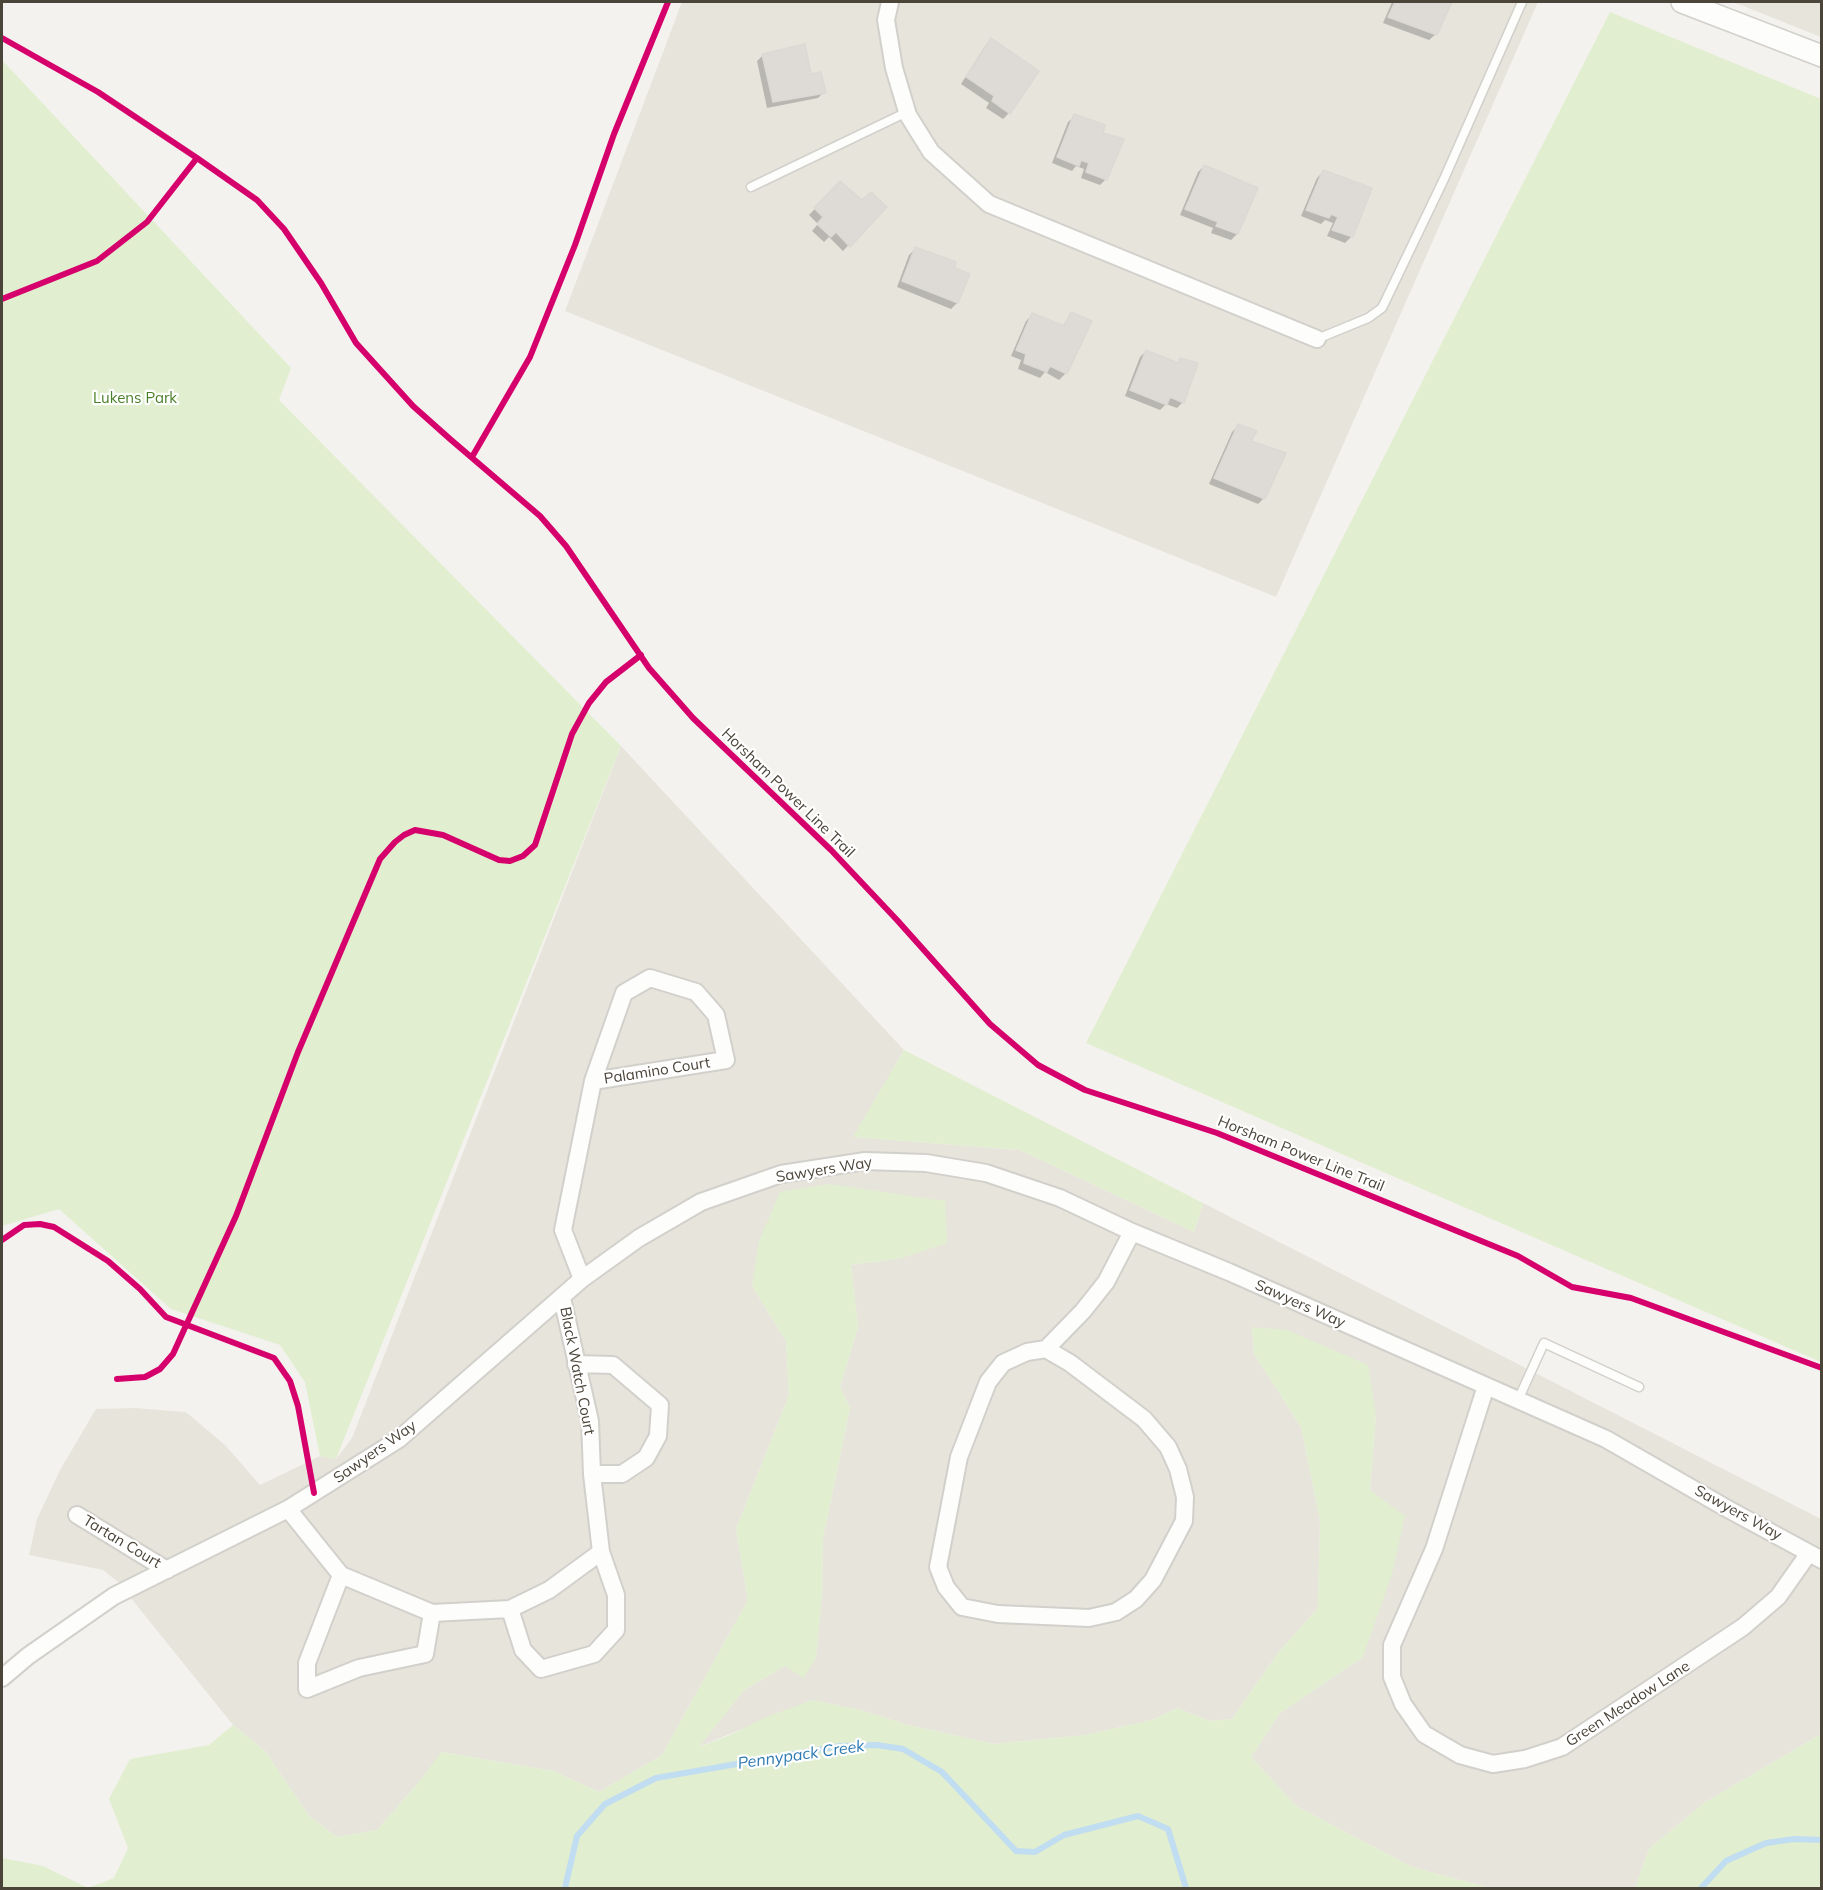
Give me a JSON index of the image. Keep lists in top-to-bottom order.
{
  "streets": {
    "street": [
      "Palamino Court",
      "Sawyers Way",
      "Black Watch Court",
      "Tartan Court",
      "Green Meadow Lane"
    ],
    "cycle path": ["Horsham Power Line Trail"]
  },
  "crossings": [
    ["Palamino Court", "Sawyers Way"],
    ["Sawyers Way", "Black Watch Court"],
    ["Sawyers Way", "Tartan Court"],
    ["Sawyers Way", "Green Meadow Lane"]
  ],
  "water": ["Pennypack Creek"],
  "parks": ["Lukens Park"]
}
